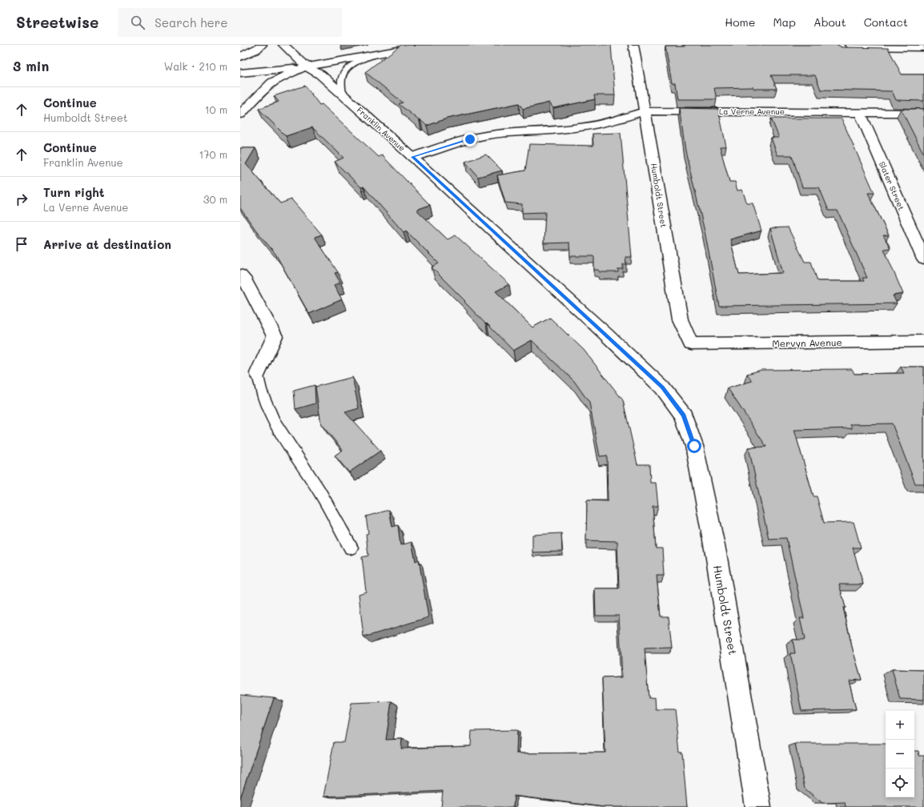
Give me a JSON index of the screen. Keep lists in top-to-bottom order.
{
  "streets": {
    "street": [
      "La Verne Avenue",
      "Franklin Avenue",
      "Slater Street",
      "Humboldt Street",
      "Mervyn Avenue"
    ]
  },
  "crossings": [
    ["La Verne Avenue", "Franklin Avenue"],
    ["La Verne Avenue", "Slater Street"],
    ["La Verne Avenue", "Humboldt Street"],
    ["Franklin Avenue", "Humboldt Street"],
    ["Humboldt Street", "Mervyn Avenue"]
  ],
  "page": {
    "header": "Streetwise",
    "search": "Search here",
    "nav": [
      "Home",
      "Map",
      "About",
      "Contact"
    ],
    "heading": ["3 min", "Walk · 210 m"],
    "list": [
      ["Continue", "Humboldt Street", "10 m"],
      ["Continue", "Franklin Avenue", "170 m"],
      ["Turn right", "La Verne Avenue", "30 m"],
      "Arrive at destination"
    ],
    "map_buttons": ["+", "−"]
  }
}
